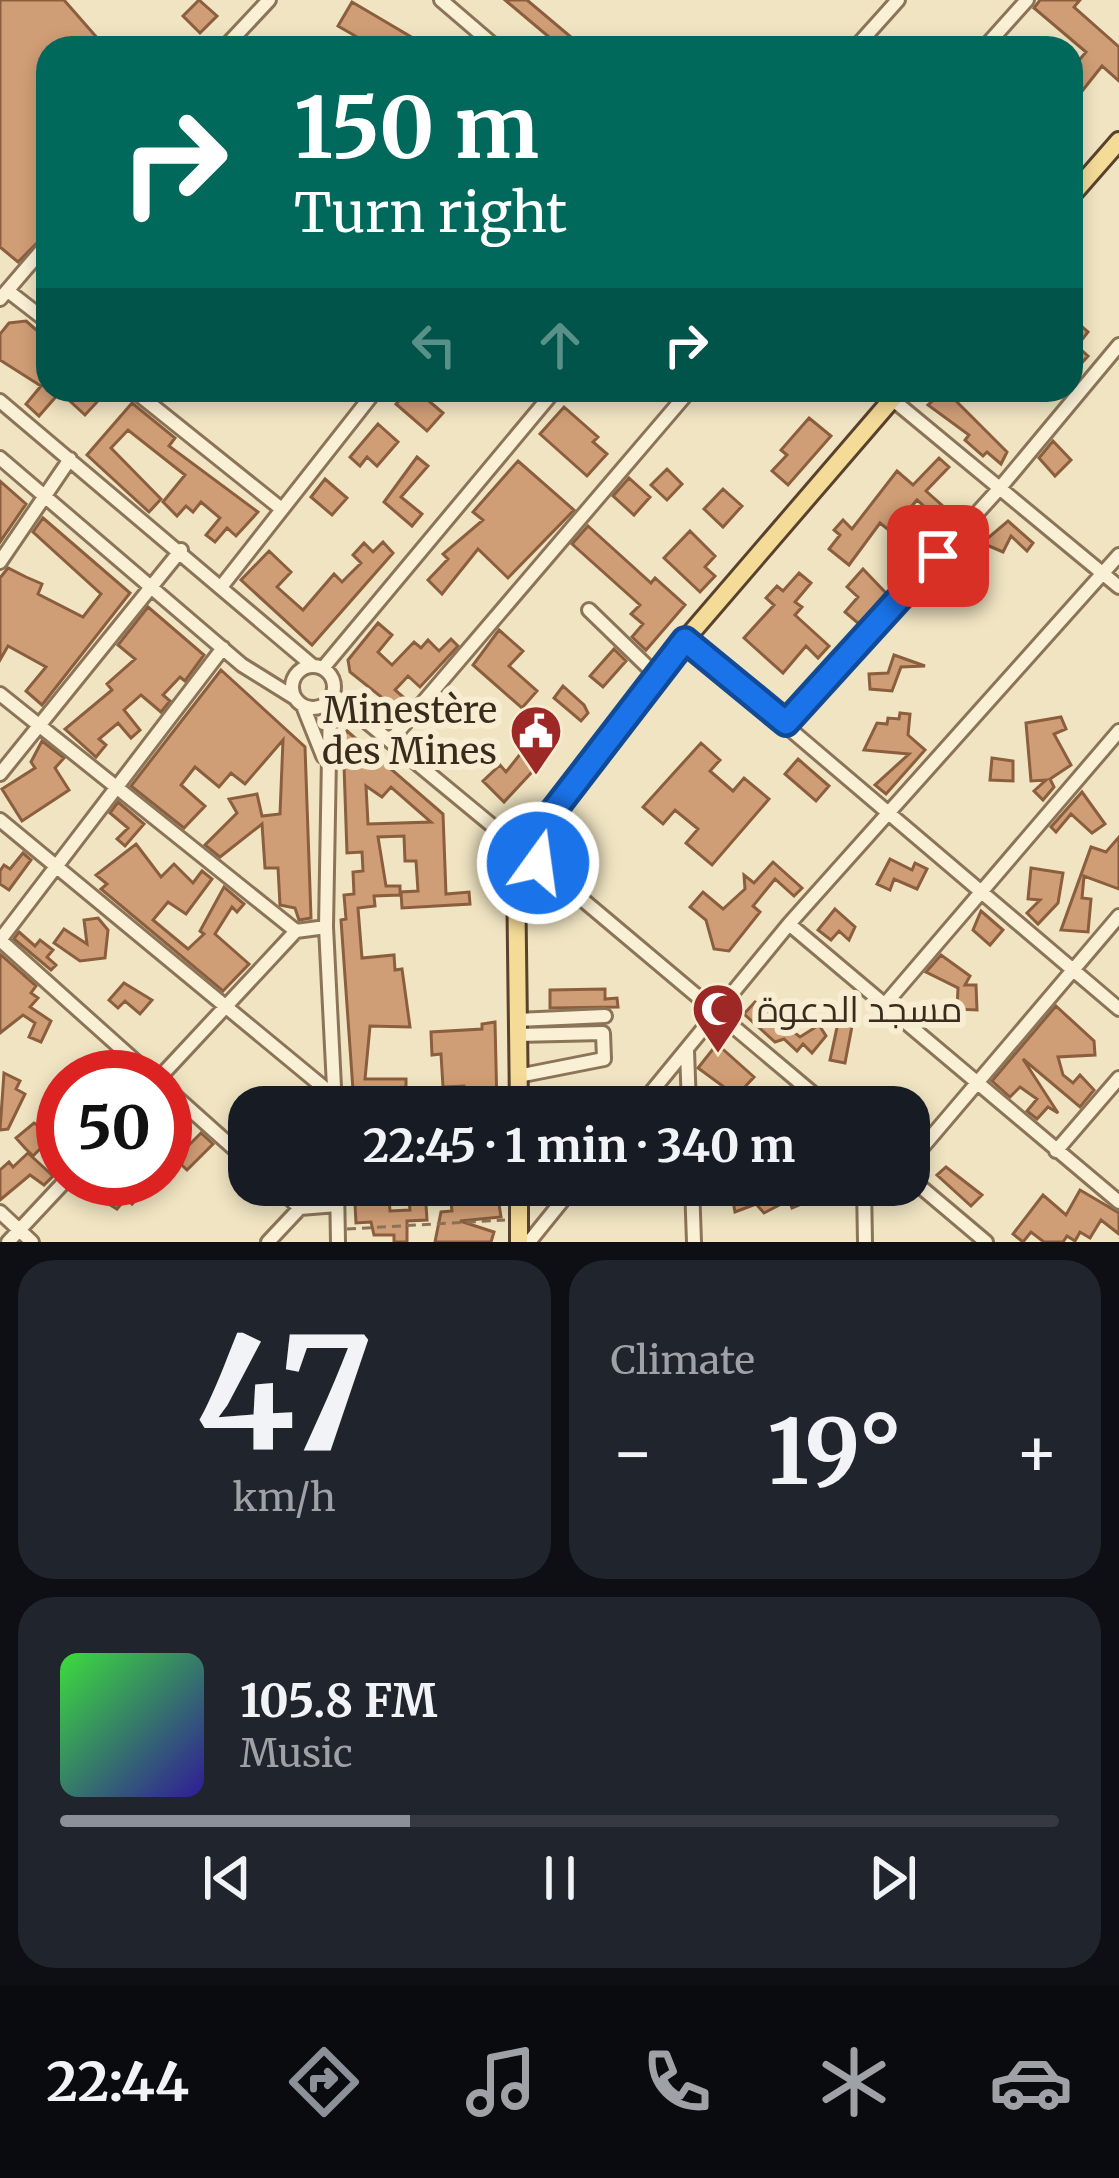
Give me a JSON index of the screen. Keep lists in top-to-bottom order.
{
  "places": {
    "public building": ["Minestère des Mines"],
    "mosque": ["مسجد الدعوة"]
  },
  "page": {
    "turn": ["150 m", "Turn right"],
    "limit": "50",
    "trip": "22:45 · 1 min · 340 m",
    "tile": [
      ["47", "km/h"],
      "Climate"
    ],
    "heat": ["−", "19°", "+"],
    "song": ["105.8 FM", "Music"],
    "tabs": "22:44"
  }
}
